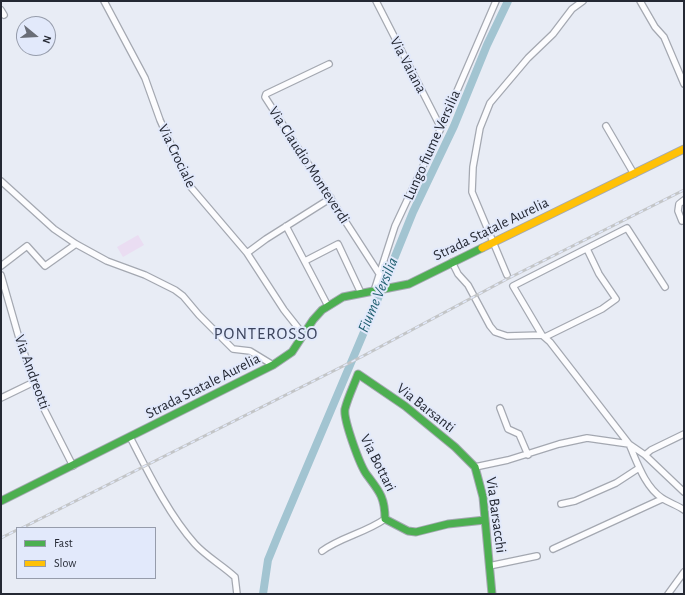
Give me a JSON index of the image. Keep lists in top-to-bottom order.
{
  "streets": {
    "main road": [
      "Strada Statale Aurelia",
      "Via Barsanti",
      "Via Bottari",
      "Via Barsacchi"
    ],
    "street": [
      "Via Vaiana",
      "Lungo fiume Versilia",
      "Via Crociale",
      "Via Claudio Monteverdi",
      "Via Andreotti"
    ]
  },
  "crossings": [
    ["Via Vaiana", "Lungo fiume Versilia"],
    ["Lungo fiume Versilia", "Via Claudio Monteverdi"],
    ["Lungo fiume Versilia", "Strada Statale Aurelia"],
    ["Via Crociale", "Strada Statale Aurelia"],
    ["Strada Statale Aurelia", "Via Andreotti"],
    ["Via Barsanti", "Via Bottari"],
    ["Via Barsanti", "Via Barsacchi"]
  ],
  "districts": ["PONTEROSSO"],
  "water": ["Fiume Versilia"],
  "legend": ["Fast", "Slow"],
  "north": "right"
}
